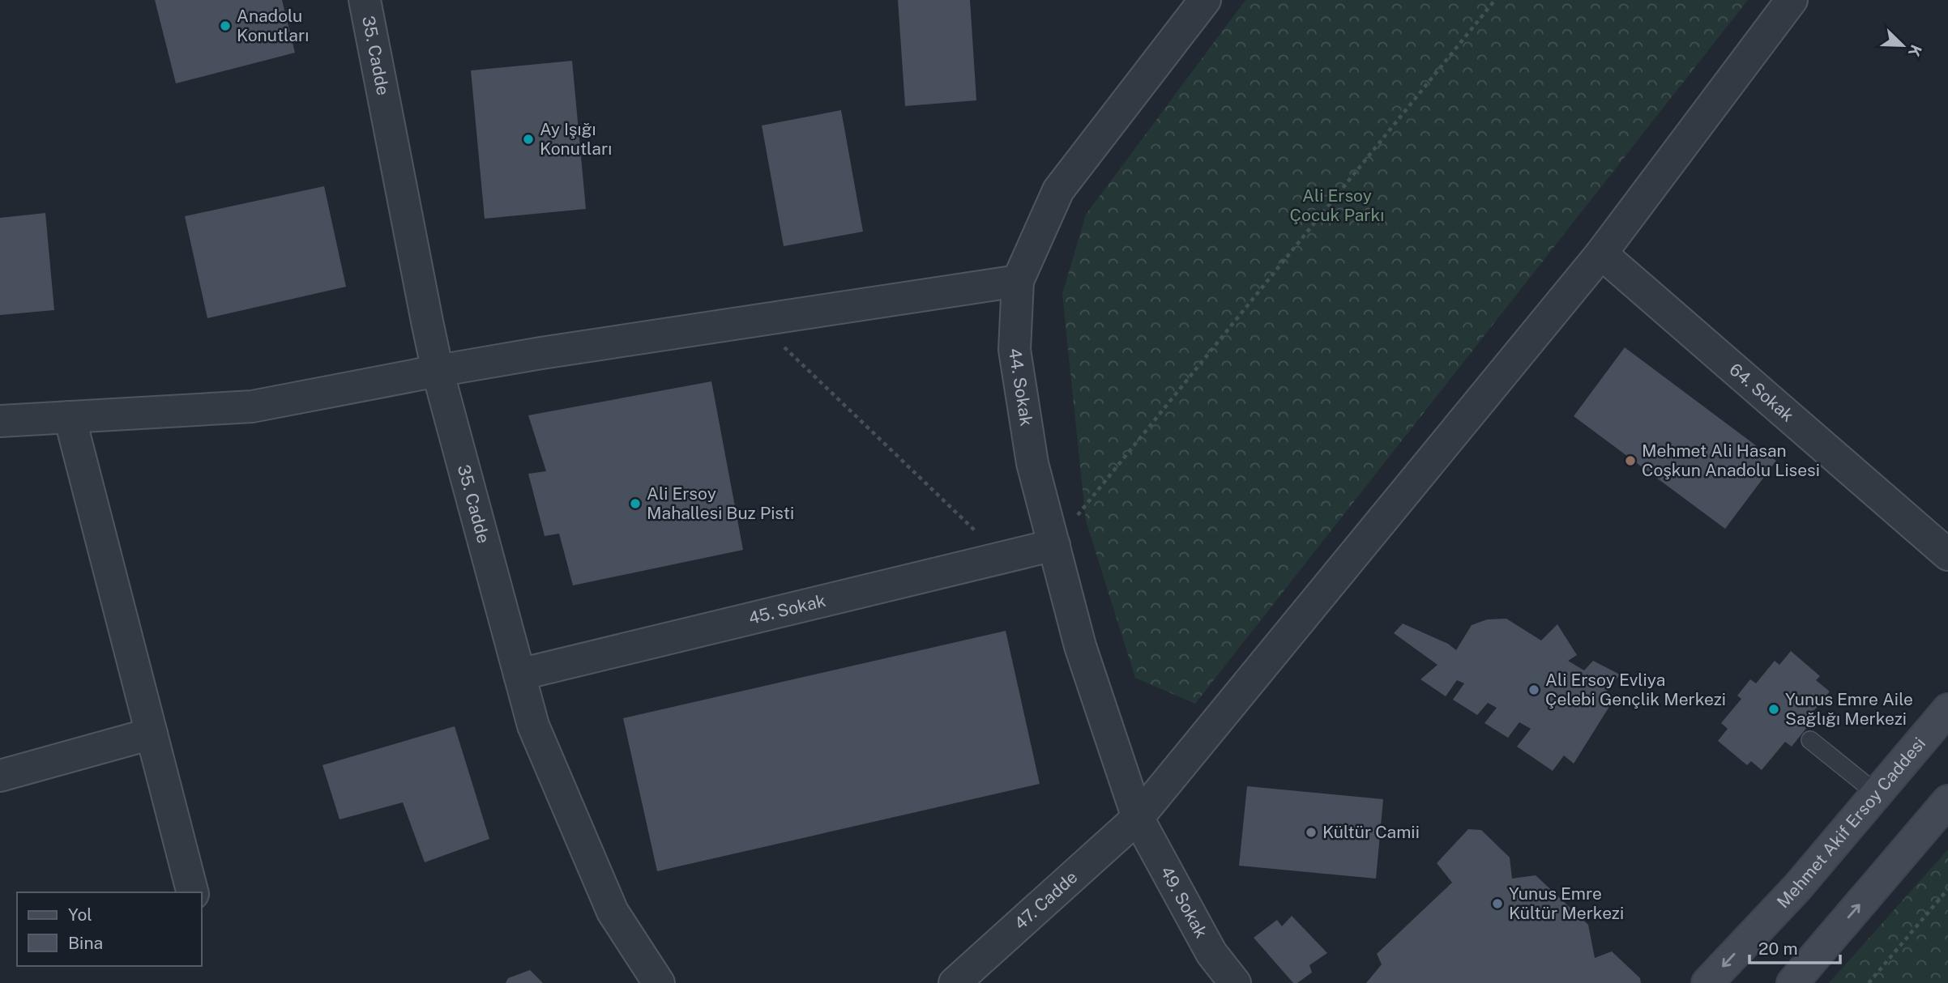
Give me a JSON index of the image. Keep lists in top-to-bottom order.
{
  "streets": {
    "main road": ["Mehmet Akif Ersoy Caddesi"],
    "street": [
      "35. Cadde",
      "44. Sokak",
      "64. Sokak",
      "45. Sokak",
      "47. Cadde",
      "49. Sokak"
    ]
  },
  "crossings": [
    ["35. Cadde", "45. Sokak"],
    ["44. Sokak", "45. Sokak"],
    ["44. Sokak", "47. Cadde"],
    ["44. Sokak", "49. Sokak"],
    ["64. Sokak", "47. Cadde"],
    ["47. Cadde", "49. Sokak"]
  ],
  "parks": ["Ali Ersoy Çocuk Parkı"],
  "places": [
    "Anadolu Konutları",
    "Ay Işığı Konutları",
    "Mehmet Ali Hasan Coşkun Anadolu Lisesi",
    "Ali Ersoy Mahallesi̇ Buz Pisti",
    "Ali Ersoy Evliya Çelebi Gençlik Merkezi",
    "Yunus Emre Aile Sağlığı Merkezi",
    "Kültür Camii",
    "Yunus Emre Kültür Merkezi"
  ],
  "legend": ["Yol", "Bina"],
  "scale_bar": "20 m",
  "north": "bottom right"
}
